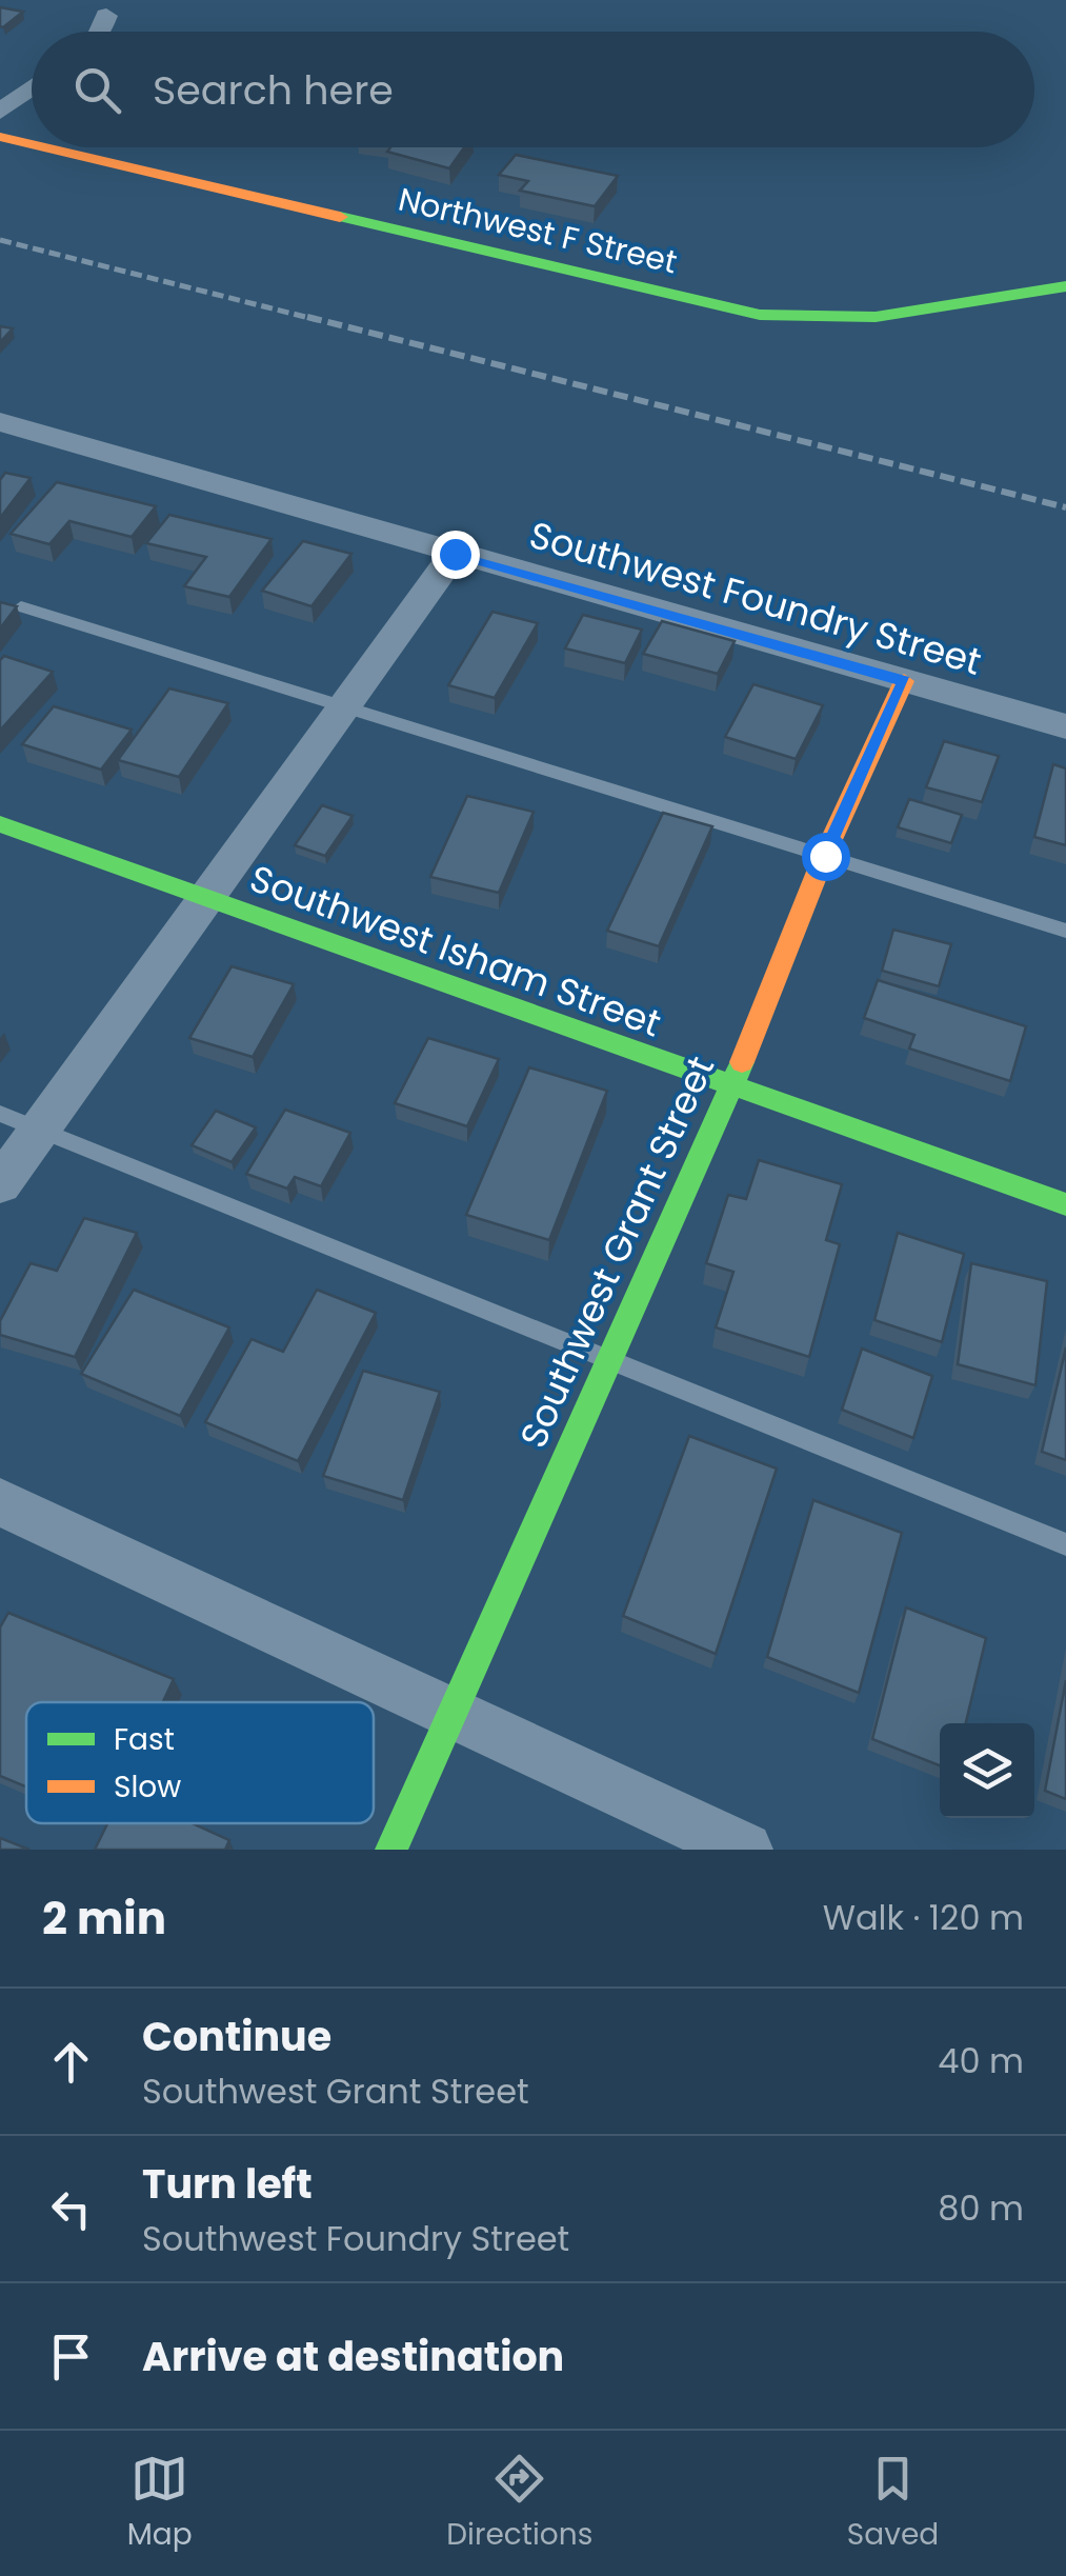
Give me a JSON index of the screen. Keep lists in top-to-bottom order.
{
  "streets": {
    "street": [
      "Northwest F Street",
      "Southwest Foundry Street",
      "Southwest Isham Street",
      "Southwest Grant Street"
    ]
  },
  "crossings": [
    ["Southwest Foundry Street", "Southwest Grant Street"],
    ["Southwest Isham Street", "Southwest Grant Street"]
  ],
  "legend": ["Fast", "Slow"],
  "page": {
    "search": "Search here",
    "heading": ["2 min", "Walk · 120 m"],
    "list": [
      ["Continue", "Southwest Grant Street", "40 m"],
      ["Turn left", "Southwest Foundry Street", "80 m"],
      "Arrive at destination"
    ],
    "nav": ["Map", "Directions", "Saved"]
  }
}
